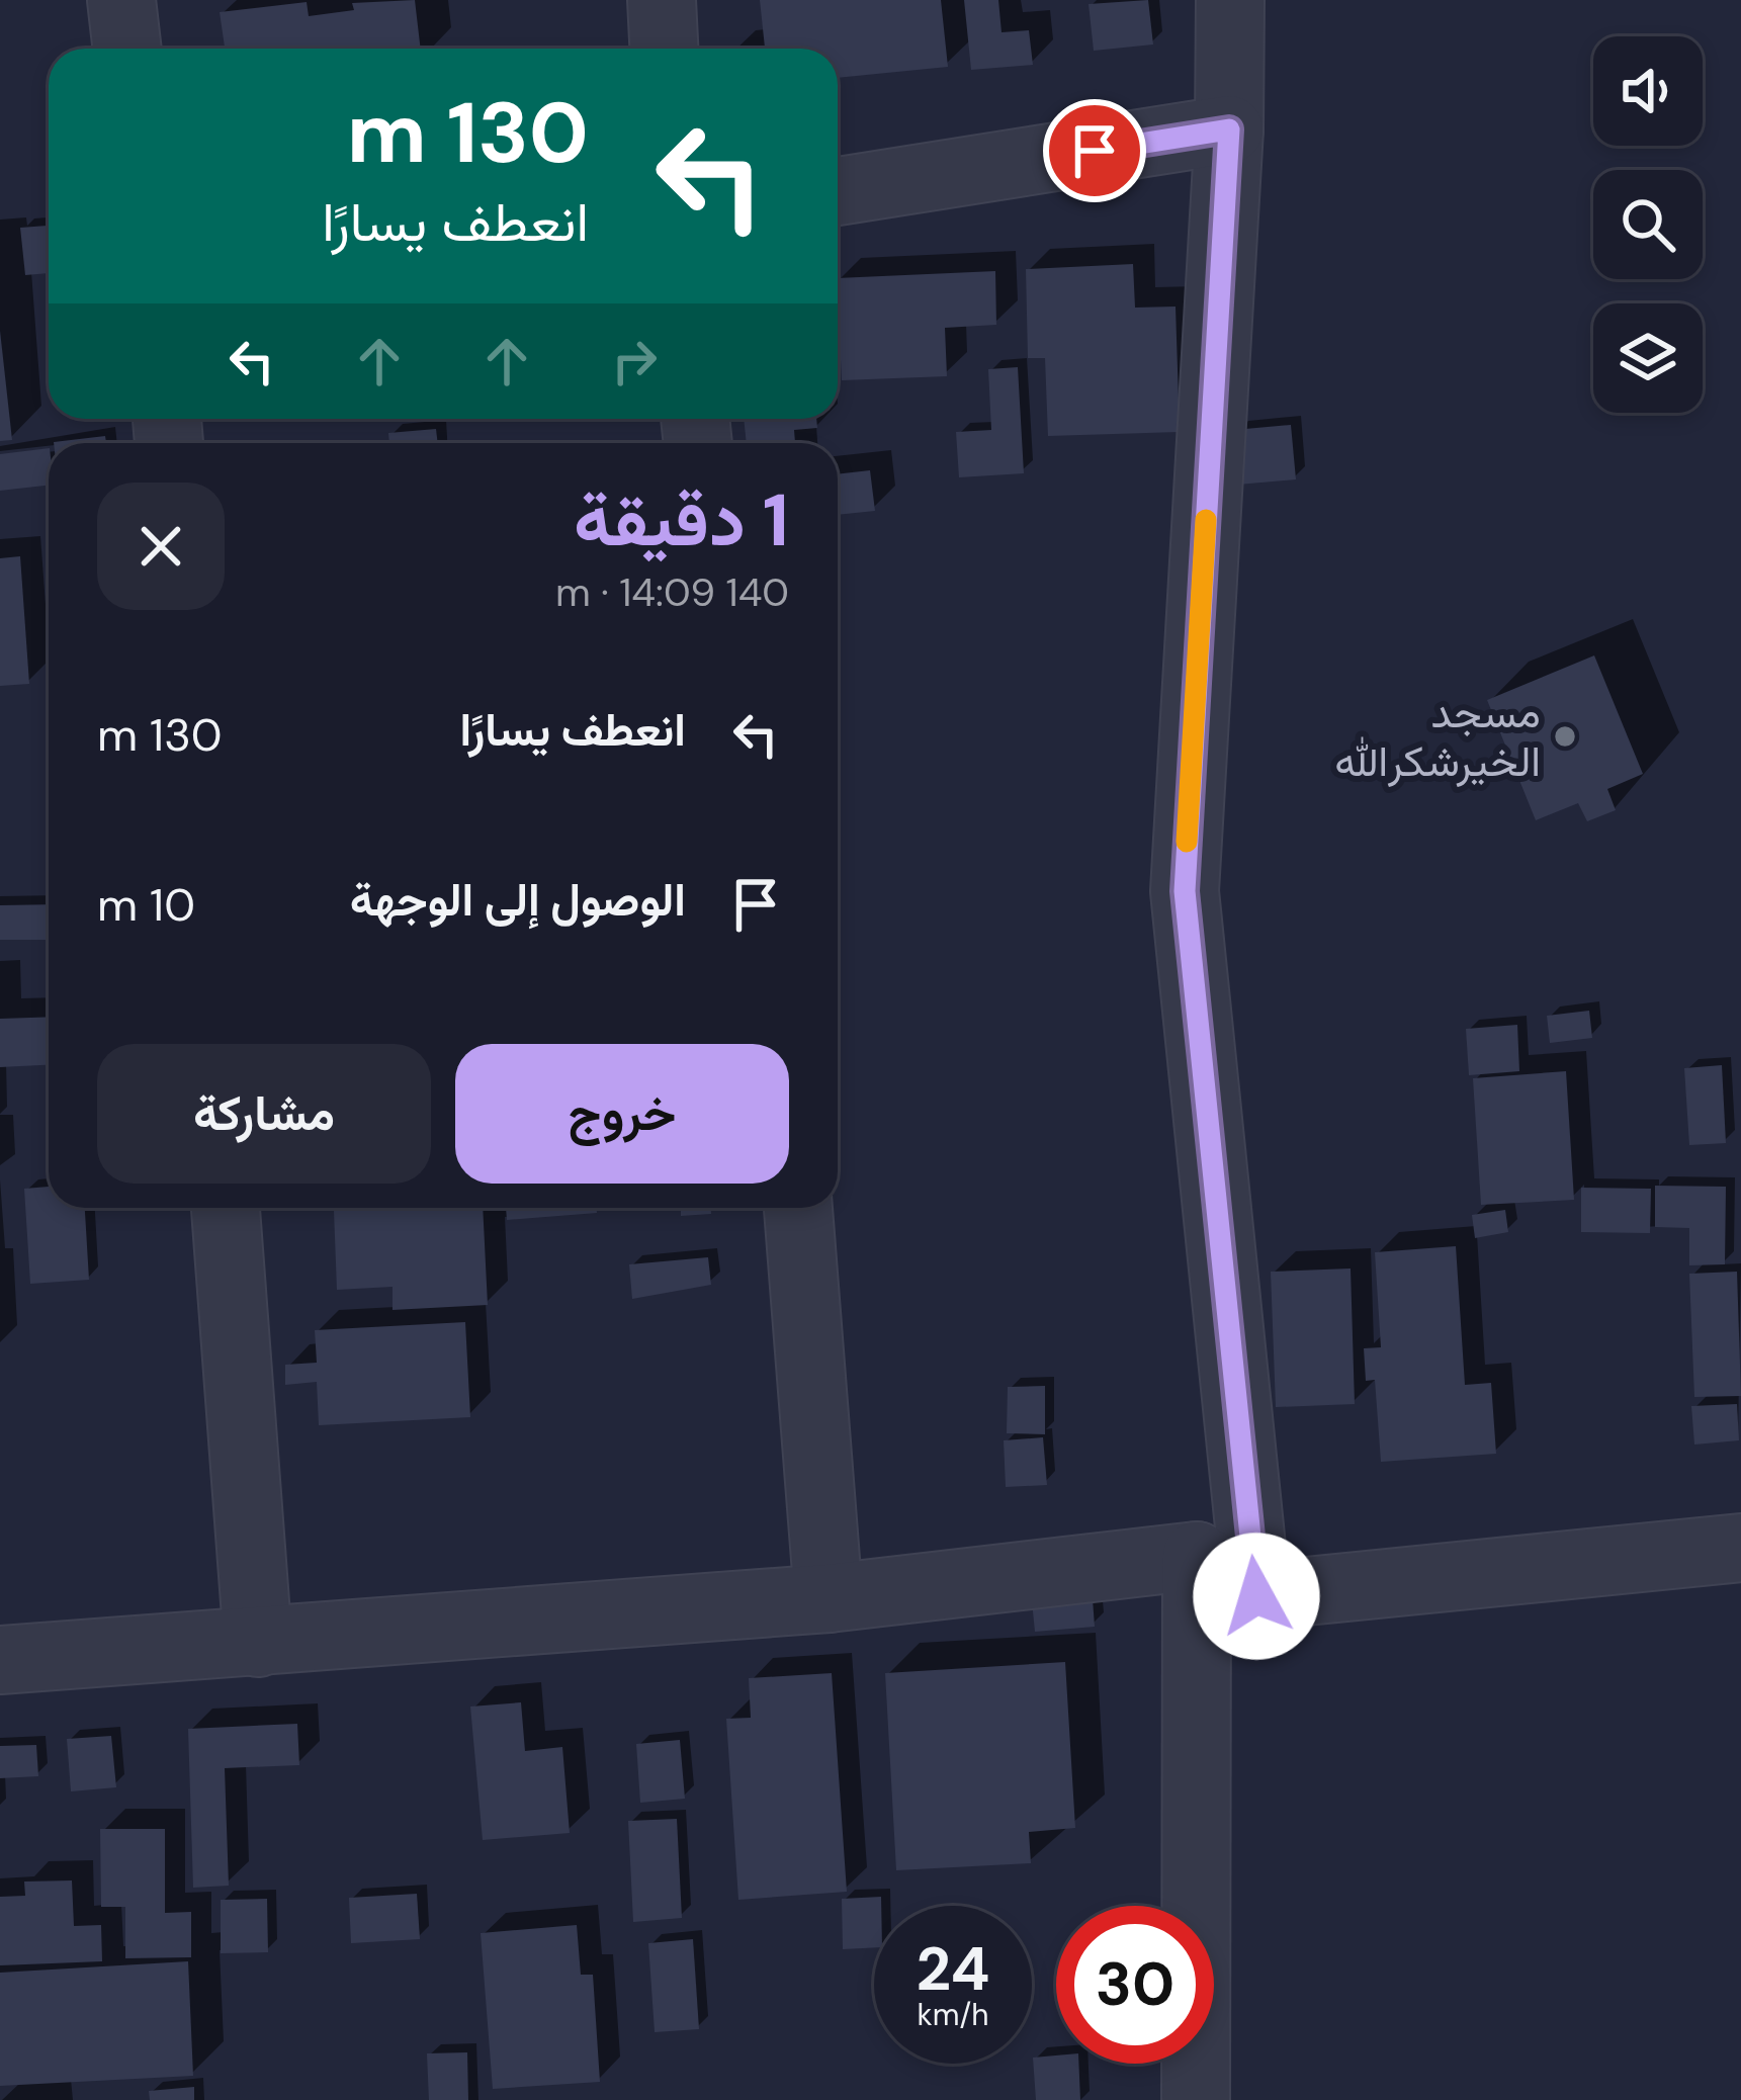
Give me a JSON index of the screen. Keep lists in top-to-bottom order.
{
  "places": ["مسجد الخيرشكرالله"],
  "page": {
    "turn": ["130 m", "انعطف يسارًا"],
    "heading": ["1 دقيقة", "140 m · 14:09"],
    "list": [
      {
        "name": "انعطف يسارًا",
        "value": "130 m"
      },
      {
        "name": "الوصول إلى الوجهة",
        "value": "10 m"
      }
    ],
    "buttons": ["خروج", "مشاركة"],
    "speed": "24 km/h",
    "limit": "30"
  }
}
